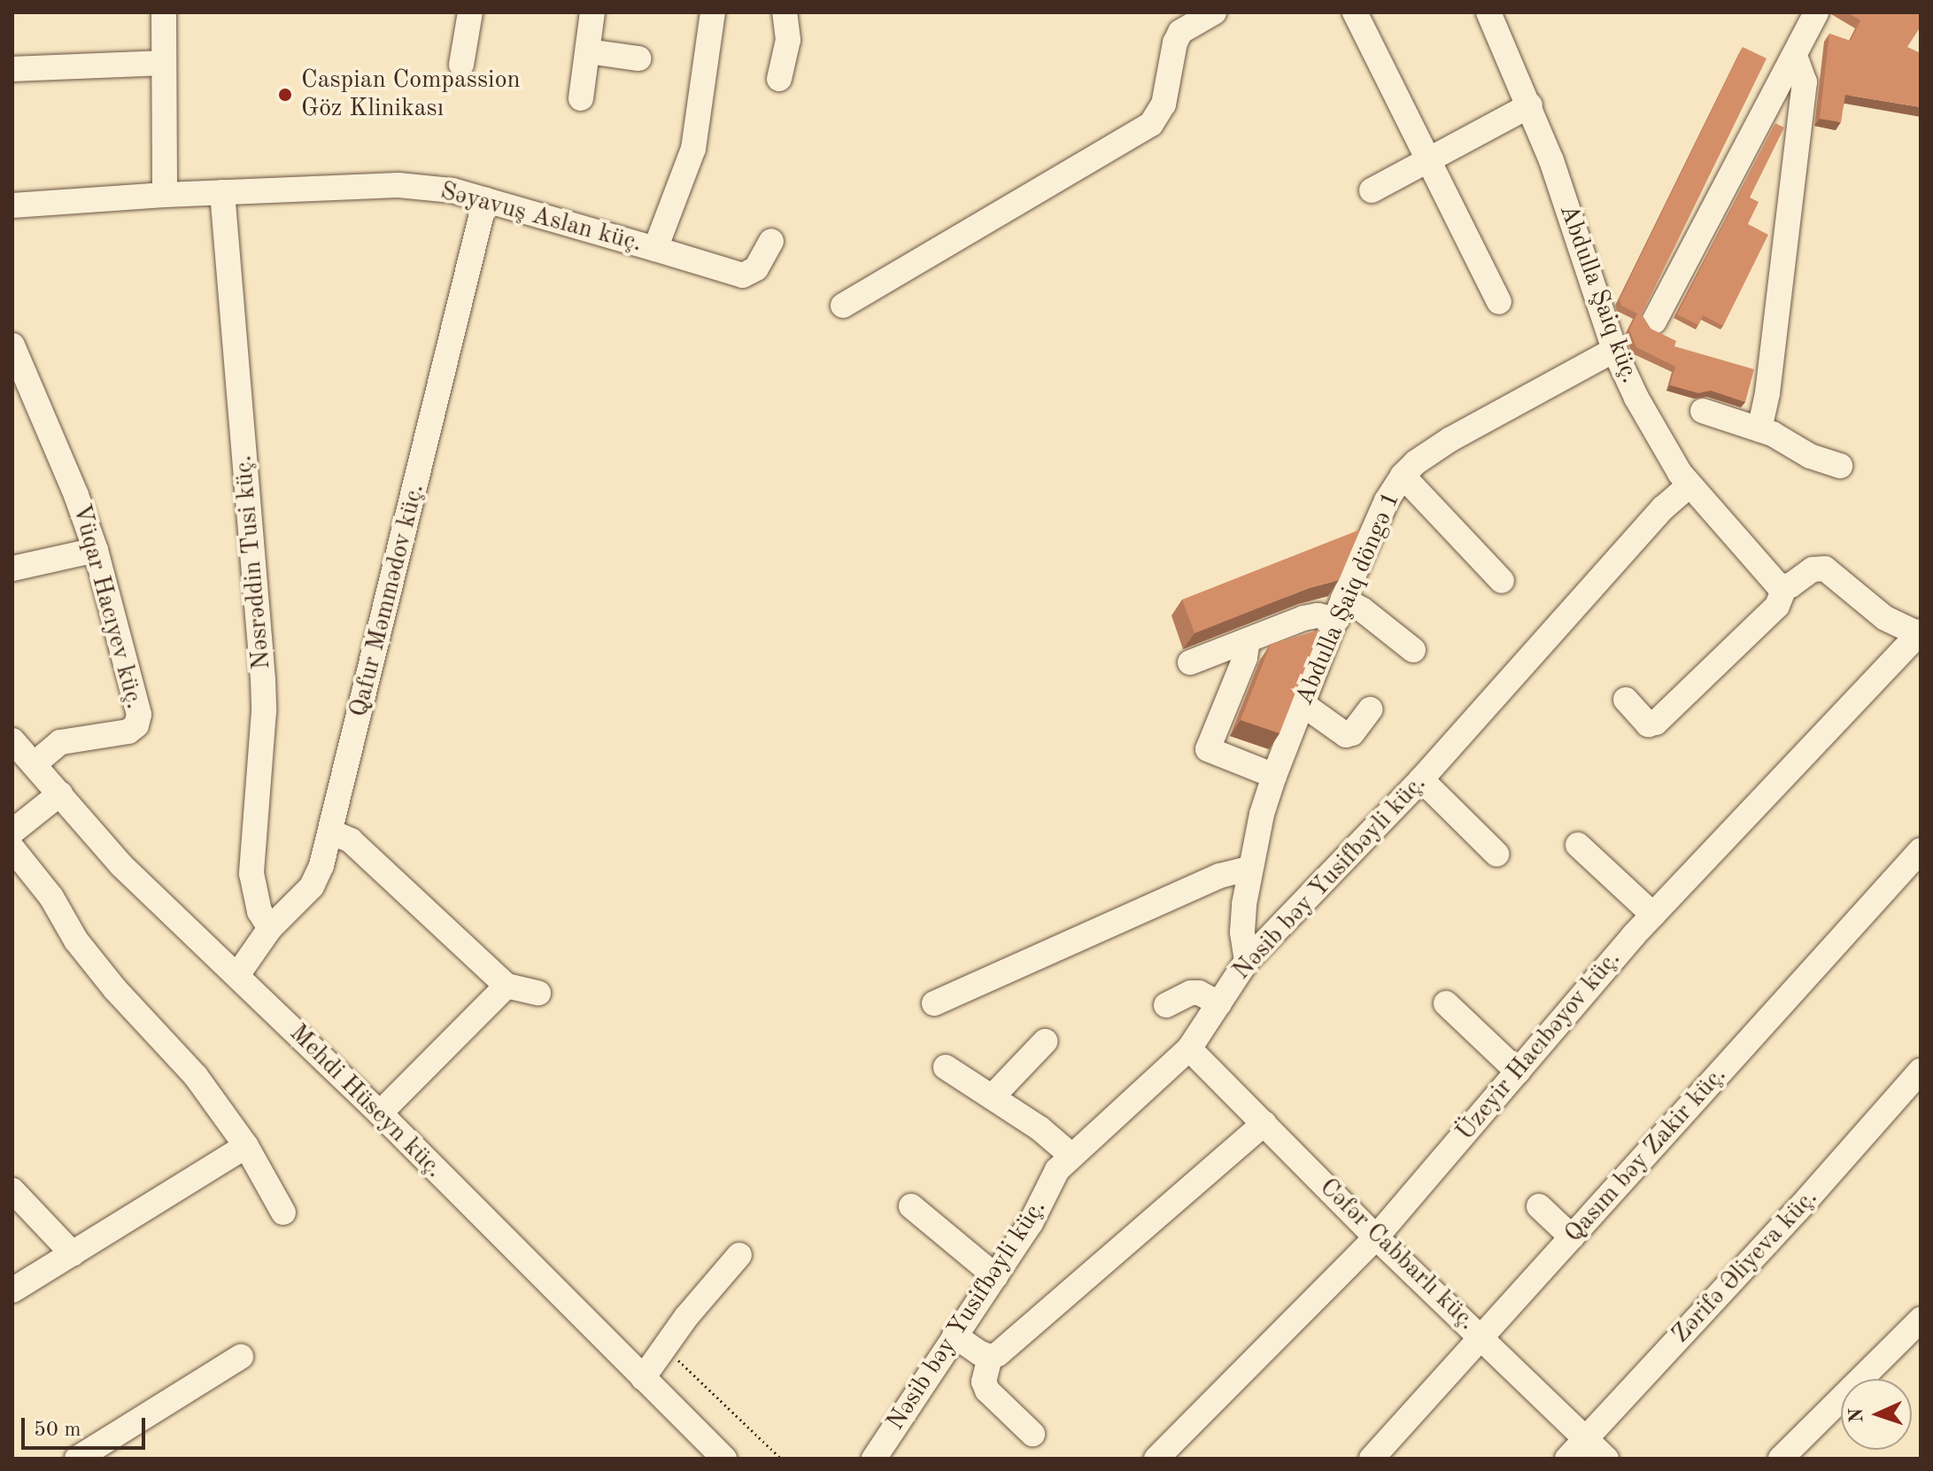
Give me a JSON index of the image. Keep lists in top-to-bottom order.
{
  "streets": {
    "street": [
      "Səyavuş Aslan küç.",
      "Abdulla Şaiq küç.",
      "Nəsrəddin Tusi küç.",
      "Abdulla Şaiq döngə 1",
      "Qafur Məmmədov küç.",
      "Vüqar Hacıyev küç.",
      "Nəsib bəy Yusifbəyli küç.",
      "Üzeyir Hacıbəyov küç.",
      "Mehdi Hüseyn küç.",
      "Qasım bəy Zakir küç.",
      "Cəfər Cabbarlı küç.",
      "Zərifə Əliyeva küç."
    ]
  },
  "crossings": [
    ["Səyavuş Aslan küç.", "Nəsrəddin Tusi küç."],
    ["Səyavuş Aslan küç.", "Qafur Məmmədov küç."],
    ["Abdulla Şaiq küç.", "Abdulla Şaiq döngə 1"],
    ["Abdulla Şaiq küç.", "Nəsib bəy Yusifbəyli küç."],
    ["Nəsrəddin Tusi küç.", "Qafur Məmmədov küç."],
    ["Abdulla Şaiq döngə 1", "Nəsib bəy Yusifbəyli küç."],
    ["Qafur Məmmədov küç.", "Mehdi Hüseyn küç."],
    ["Vüqar Hacıyev küç.", "Mehdi Hüseyn küç."],
    ["Nəsib bəy Yusifbəyli küç.", "Cəfər Cabbarlı küç."],
    ["Üzeyir Hacıbəyov küç.", "Cəfər Cabbarlı küç."],
    ["Qasım bəy Zakir küç.", "Cəfər Cabbarlı küç."],
    ["Cəfər Cabbarlı küç.", "Zərifə Əliyeva küç."]
  ],
  "places": ["Caspian Compassion Göz Klinikası"],
  "scale_bar": "50 m",
  "north": "left"
}
